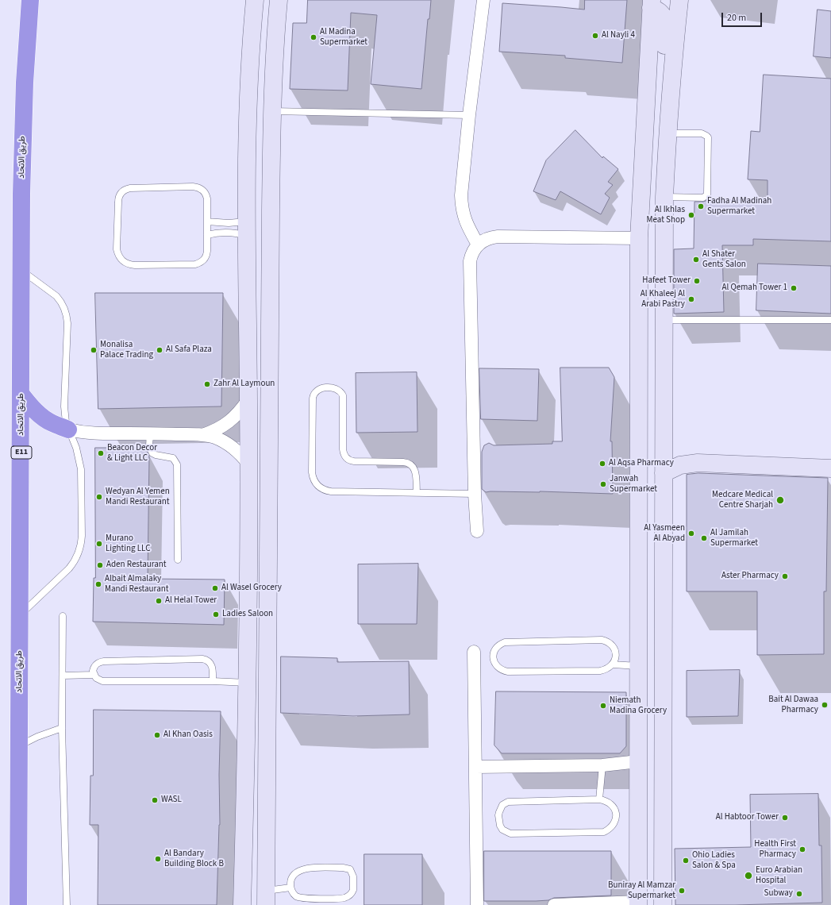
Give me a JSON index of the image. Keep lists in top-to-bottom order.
{
  "streets": {
    "highway": ["طريق الاتحاد", "E11"]
  },
  "places": [
    "Al Nayli 4",
    "Al Madina Supermarket",
    "Fadha Al Madinah Supermarket",
    "Al Ikhlas Meat Shop",
    "Al Shater Gents Salon",
    "Hafeet Tower",
    "Al Qemah Tower 1",
    "Al Khaleej Al Arabi Pastry",
    "Monalisa Palace Trading",
    "Al Safa Plaza",
    "Zahr Al Laymoun",
    "Beacon Decor & Light LLC",
    "Al Aqsa Pharmacy",
    "Janwah Supermarket",
    "Wedyan Al Yemen Mandi Restaurant",
    "Medcare Medical Centre Sharjah",
    "Al Yasmeen Al Abyad",
    "Al Jamilah Supermarket",
    "Murano Lighting LLC",
    "Aden Restaurant",
    "Aster Pharmacy",
    "Albait Almalaky Mandi Restaurant",
    "Al Wasel Grocery",
    "Al Helal Tower",
    "Ladies Saloon",
    "Bait Al Dawaa Pharmacy",
    "Niemath Madina Grocery",
    "Al Khan Oasis",
    "WASL",
    "Al Habtoor Tower",
    "Health First Pharmacy",
    "Al Bandary Building Block B",
    "Ohio Ladies Salon & Spa",
    "Euro Arabian Hospital",
    "Buniray Al Mamzar Supermarket",
    "Subway"
  ],
  "scale_bar": "20 m"
}
